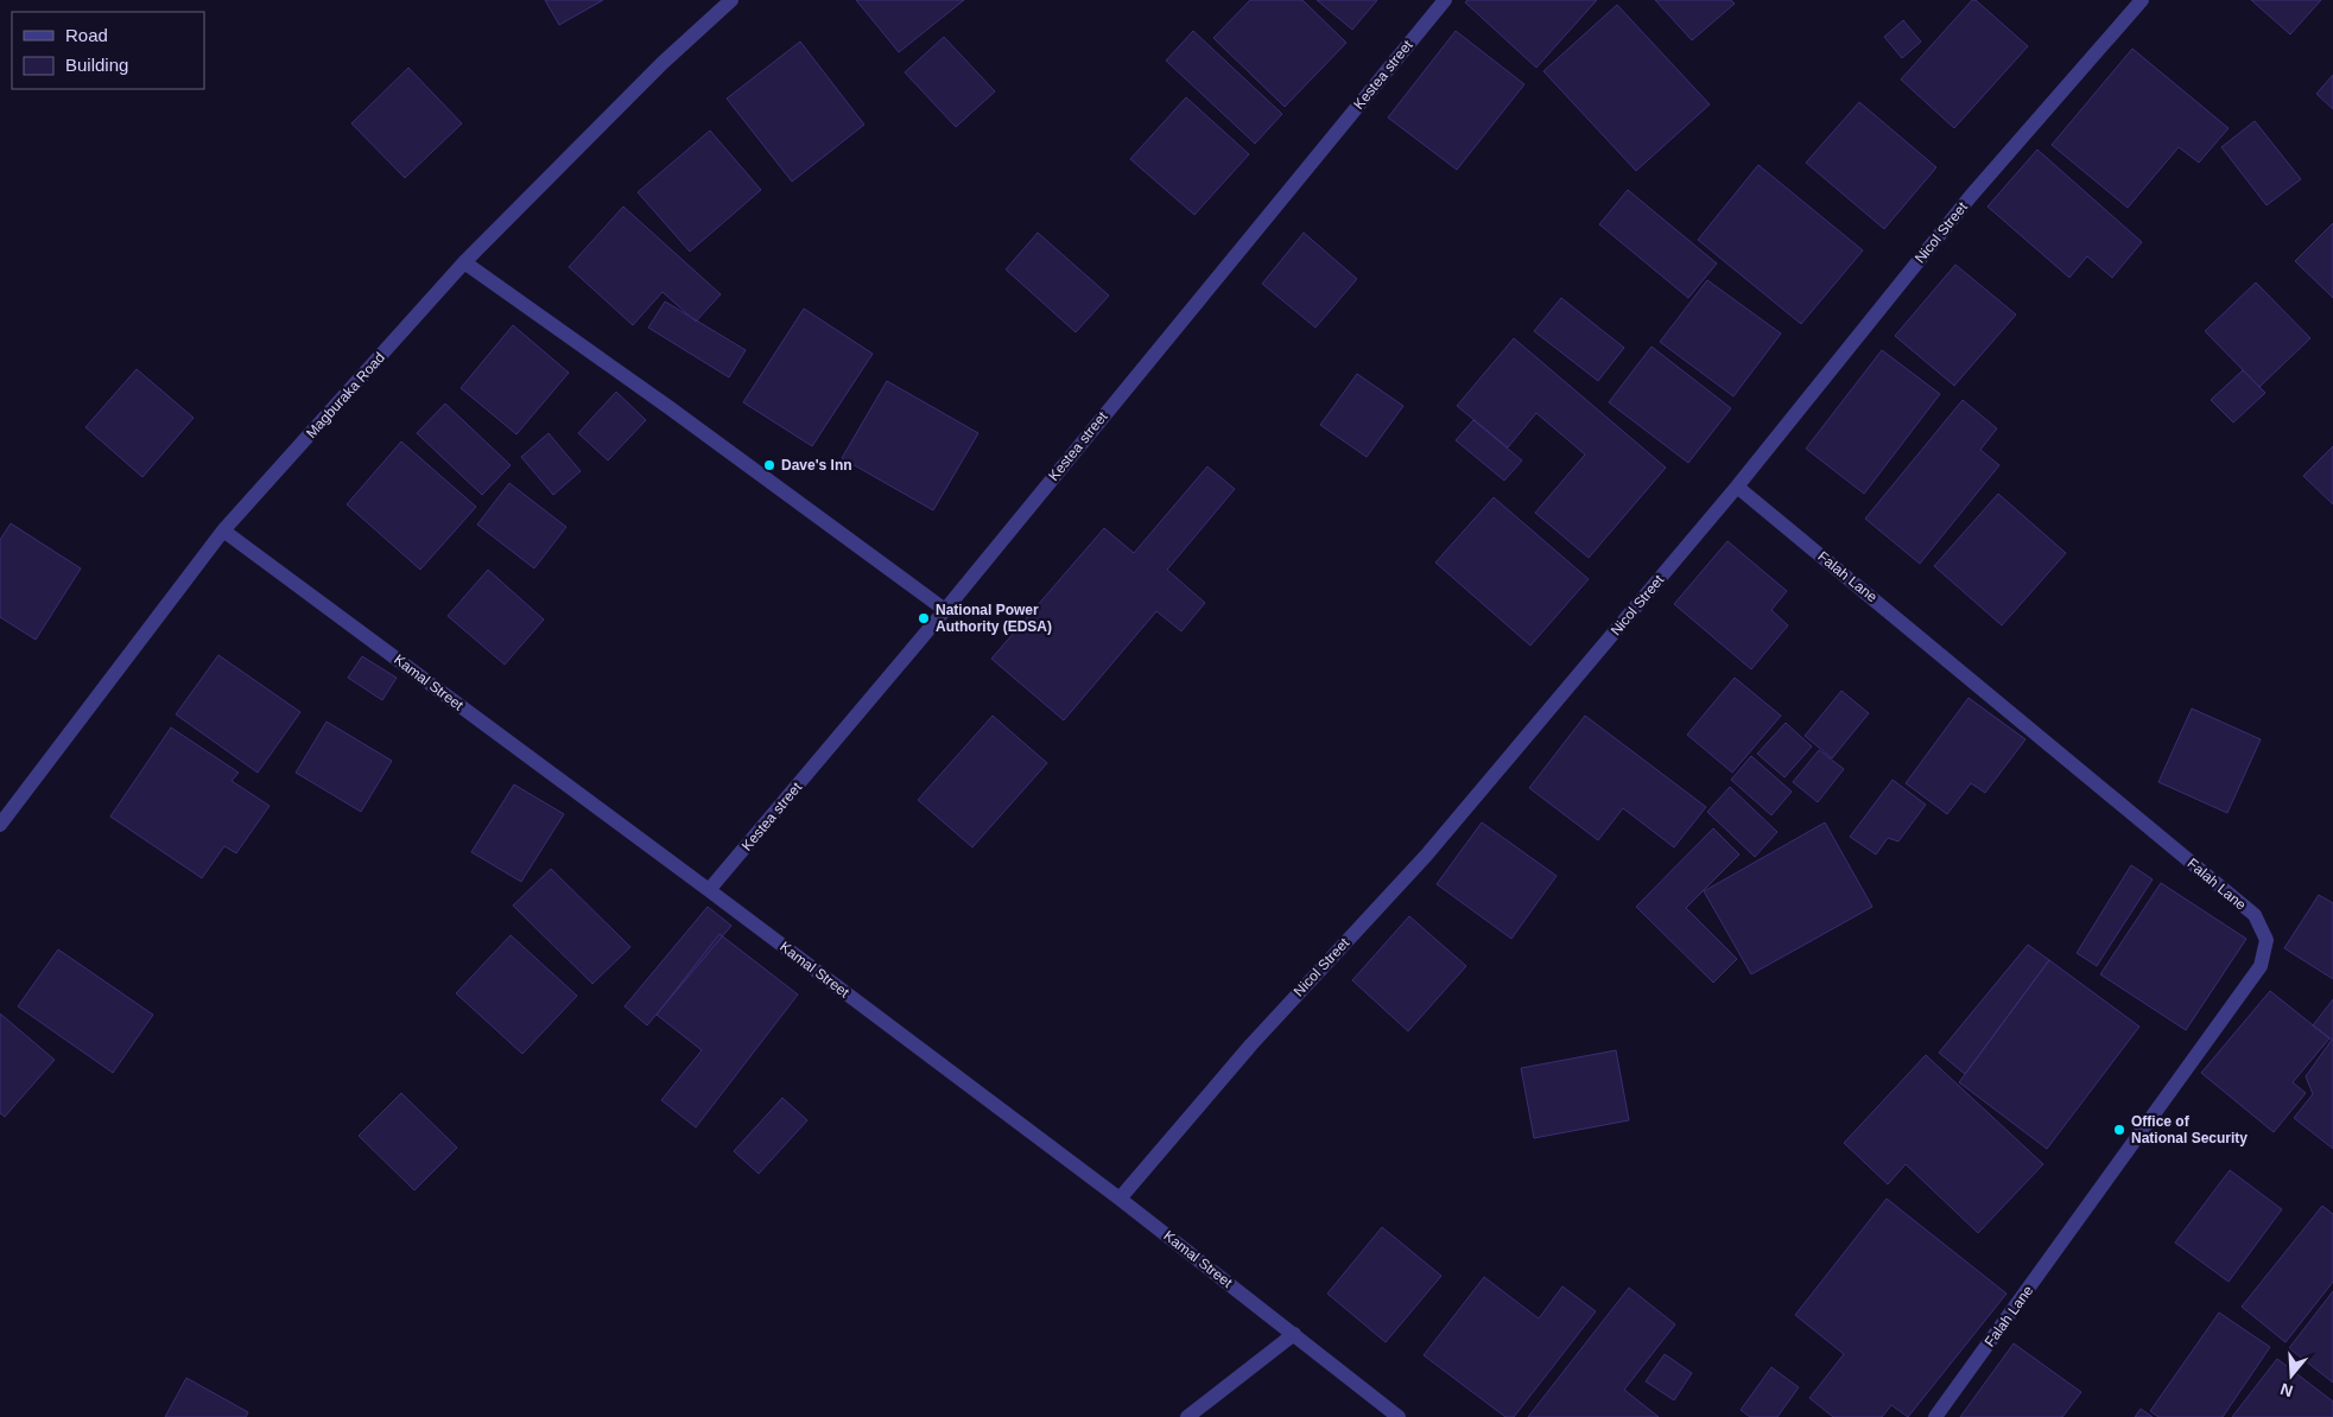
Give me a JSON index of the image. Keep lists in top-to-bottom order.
{
  "streets": {
    "street": [
      "Kestea street",
      "Nicol Street",
      "Magburaka Road",
      "Falah Lane",
      "Kamal Street"
    ]
  },
  "crossings": [
    ["Kestea street", "Kamal Street"],
    ["Nicol Street", "Falah Lane"],
    ["Nicol Street", "Kamal Street"],
    ["Magburaka Road", "Kamal Street"]
  ],
  "places": ["Dave's Inn", "National Power Authority (EDSA)", "Office of National Security"],
  "legend": ["Road", "Building"],
  "north": "bottom"
}
